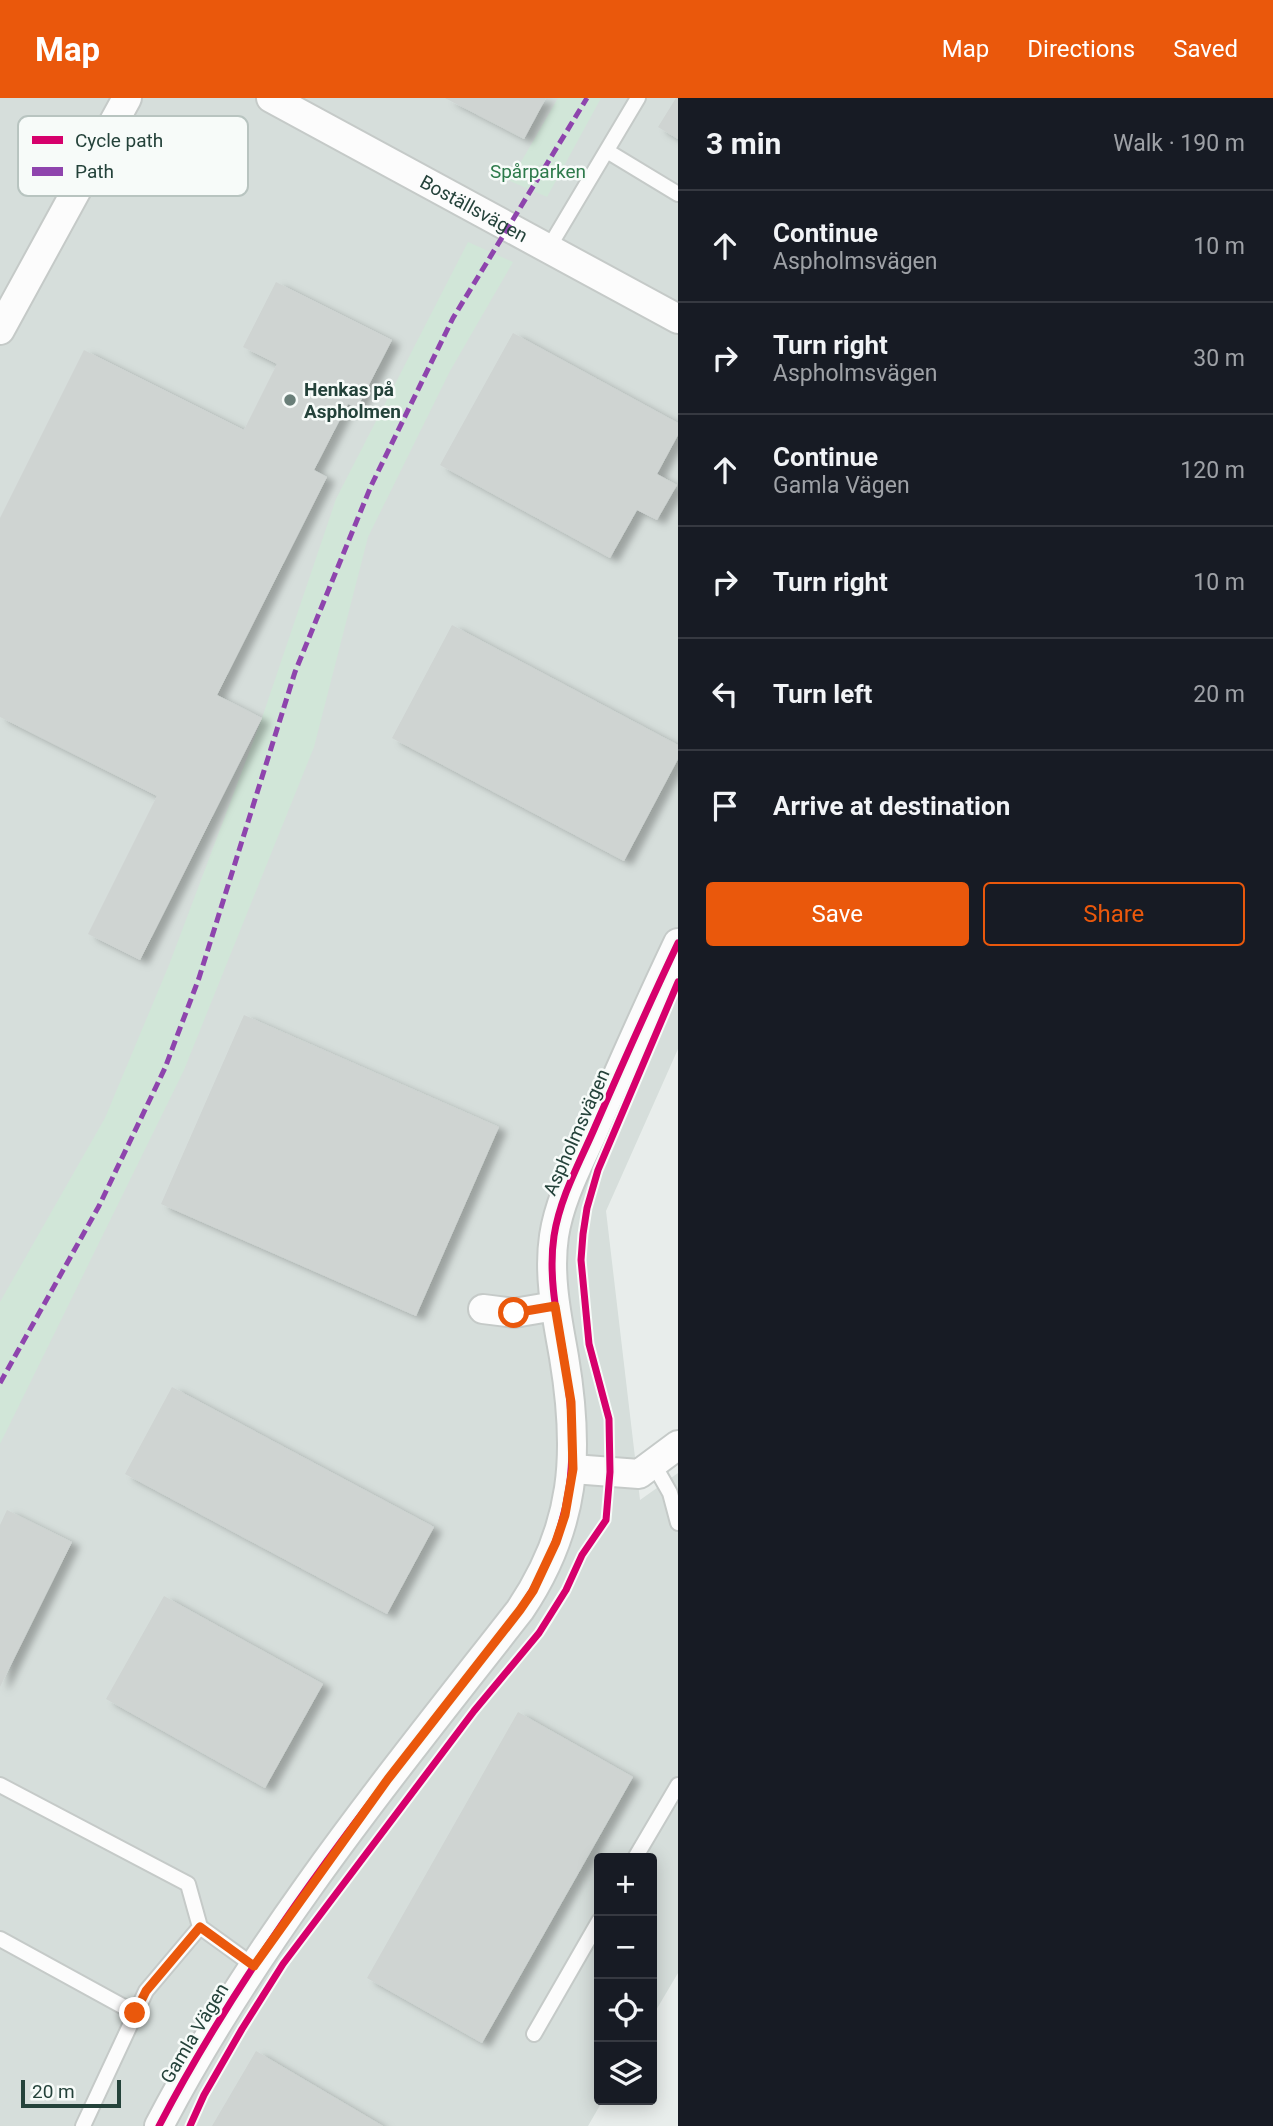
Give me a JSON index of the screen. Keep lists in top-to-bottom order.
{
  "streets": {
    "street": ["Boställsvägen", "Aspholmsvägen", "Gamla Vägen"]
  },
  "crossings": [
    ["Aspholmsvägen", "Gamla Vägen"]
  ],
  "parks": ["Spårparken"],
  "places": ["Henkas på Aspholmen"],
  "legend": ["Cycle path", "Path"],
  "scale_bar": "20 m",
  "page": {
    "header": "Map",
    "nav": ["Map", "Directions", "Saved"],
    "heading": ["3 min", "Walk · 190 m"],
    "list": [
      ["Continue", "Aspholmsvägen", "10 m"],
      ["Turn right", "Aspholmsvägen", "30 m"],
      ["Continue", "Gamla Vägen", "120 m"],
      ["Turn right", "10 m"],
      ["Turn left", "20 m"],
      "Arrive at destination"
    ],
    "buttons": ["Save", "Share"],
    "map_buttons": ["+", "−"],
    "scale": "20 m"
  }
}
